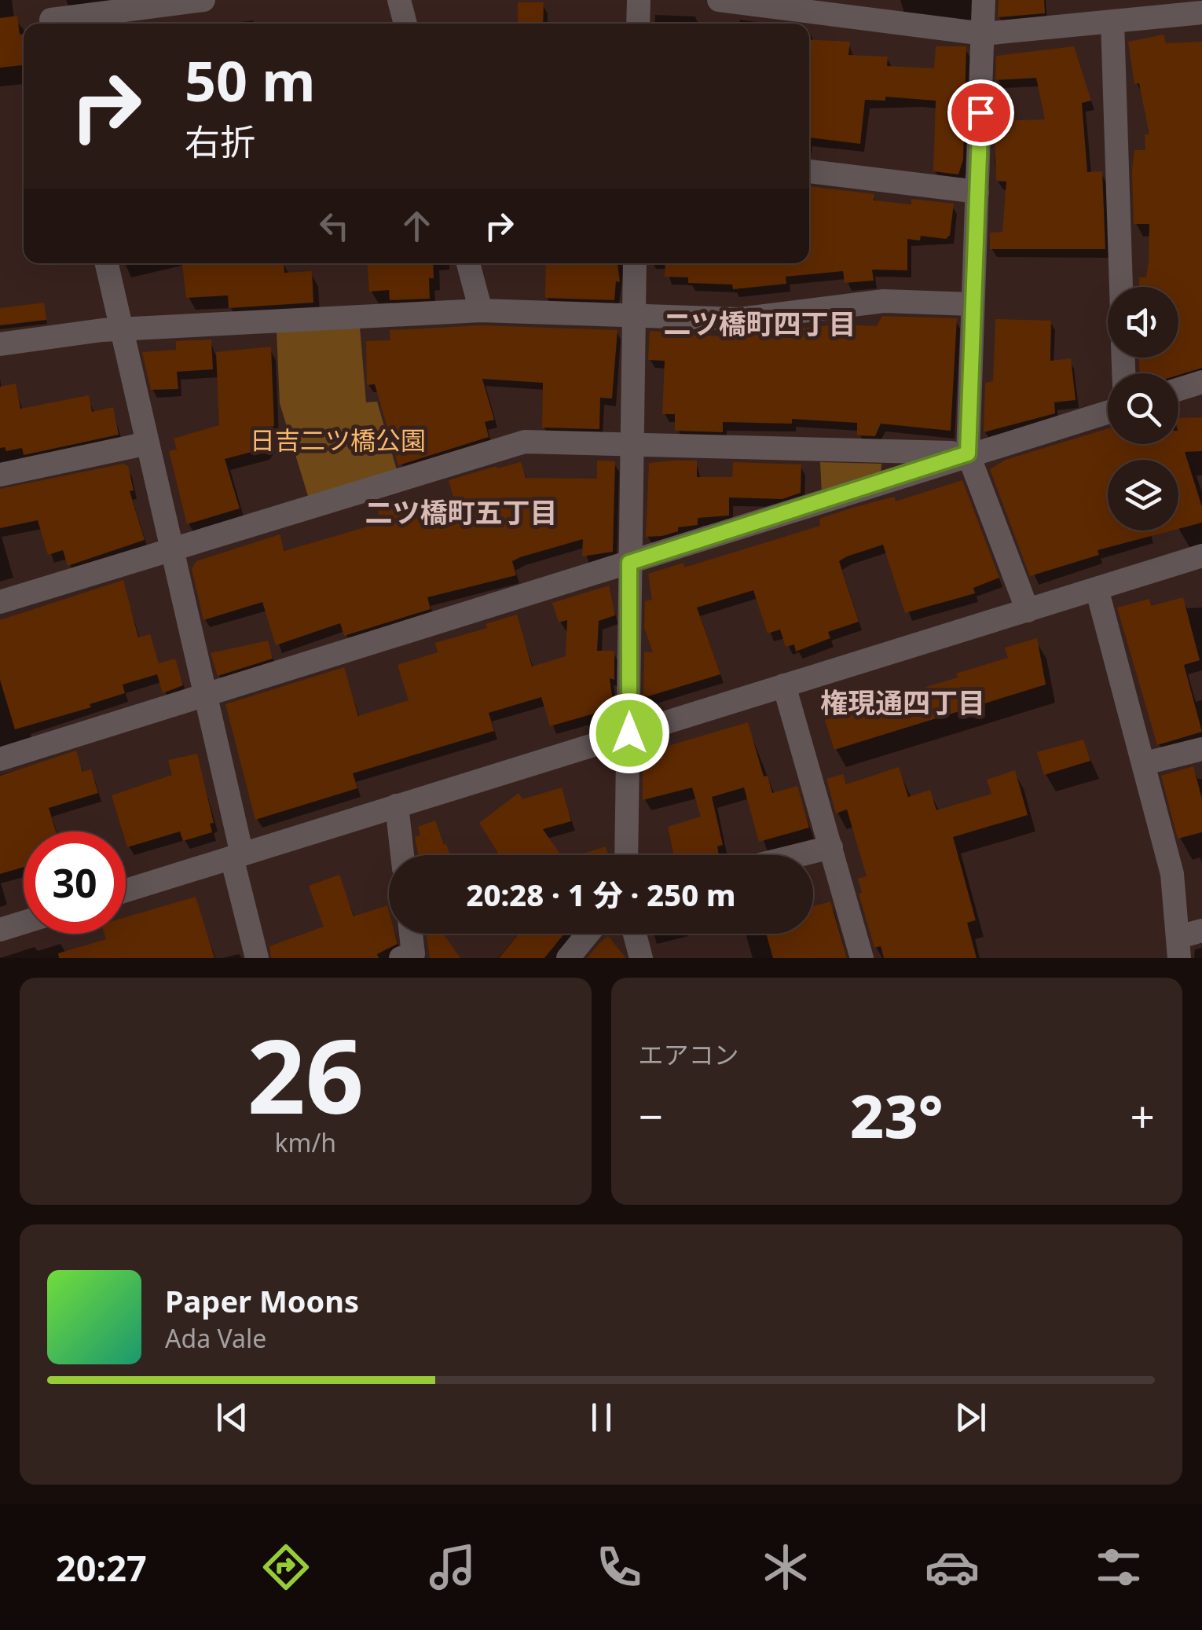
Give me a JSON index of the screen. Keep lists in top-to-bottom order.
{
  "districts": ["二ツ橋町四丁目", "二ツ橋町五丁目", "権現通四丁目"],
  "parks": ["日吉二ツ橋公園"],
  "page": {
    "turn": ["50 m", "右折"],
    "limit": "30",
    "trip": "20:28 · 1 分 · 250 m",
    "tile": [
      ["26", "km/h"],
      "エアコン"
    ],
    "heat": ["−", "23°", "+"],
    "song": ["Paper Moons", "Ada Vale"],
    "tabs": "20:27"
  }
}
